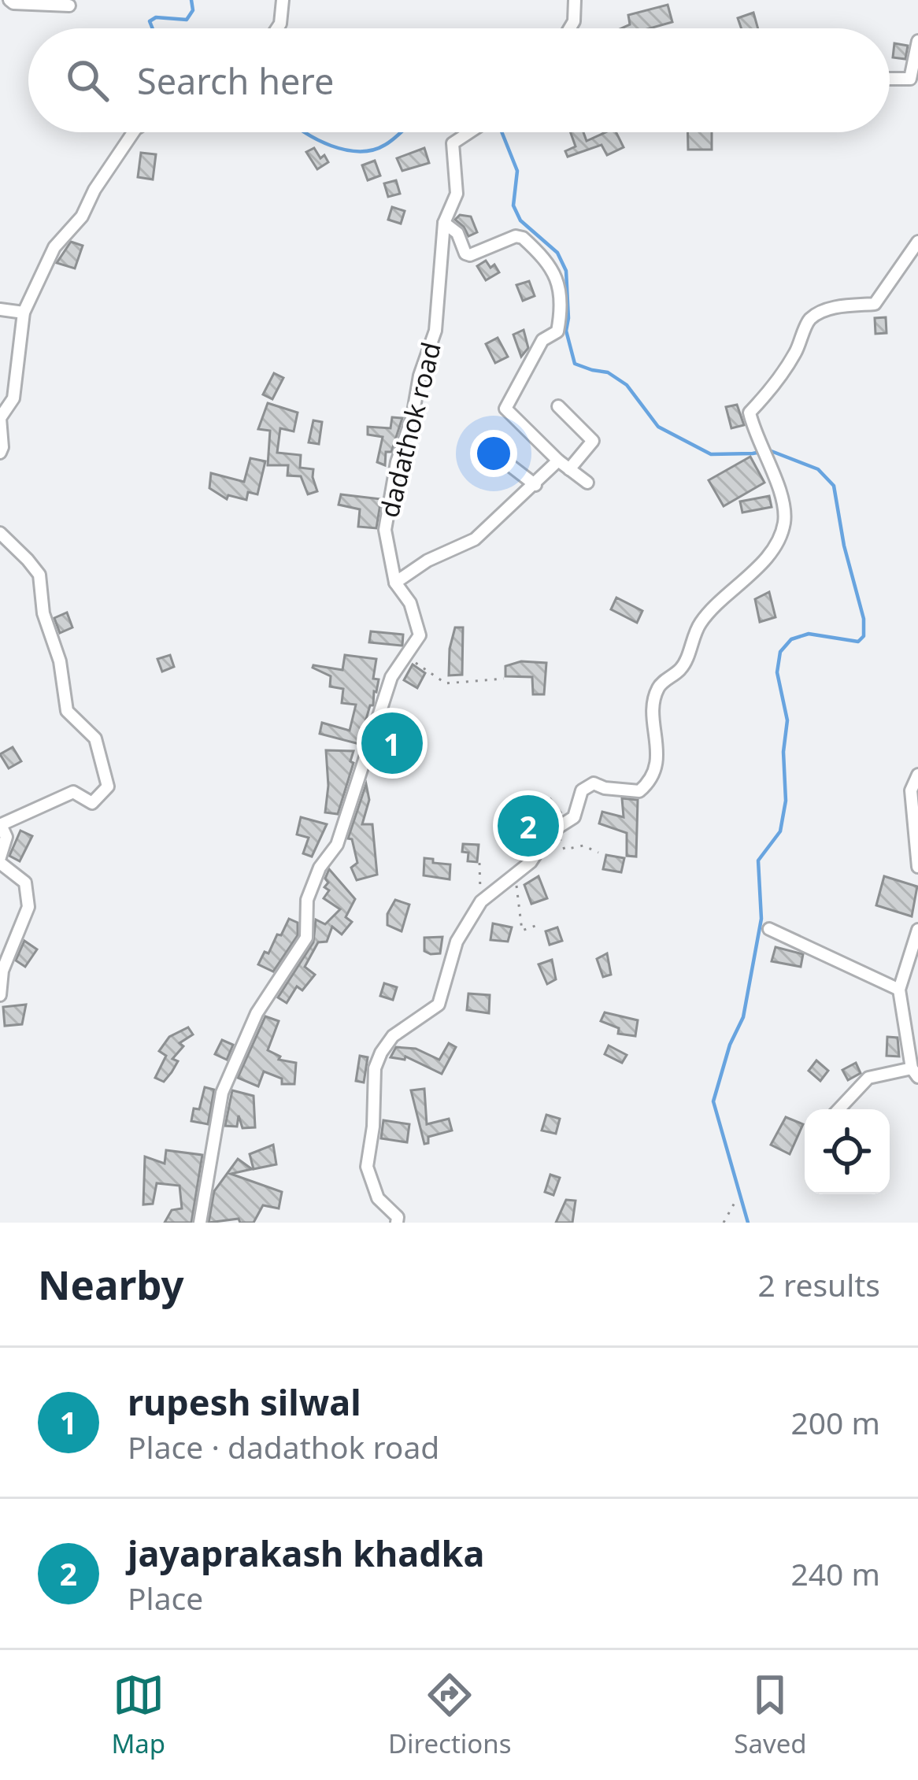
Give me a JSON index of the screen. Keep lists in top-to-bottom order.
{
  "streets": {
    "street": ["dadathok road"]
  },
  "page": {
    "search": "Search here",
    "pins": ["1", "2"],
    "heading": ["Nearby", "2 results"],
    "list": [
      {
        "mark": "1",
        "name": "rupesh silwal",
        "note": "Place · dadathok road",
        "value": "200 m"
      },
      {
        "mark": "2",
        "name": "jayaprakash khadka",
        "note": "Place",
        "value": "240 m"
      }
    ],
    "nav": ["Map", "Directions", "Saved"]
  }
}
